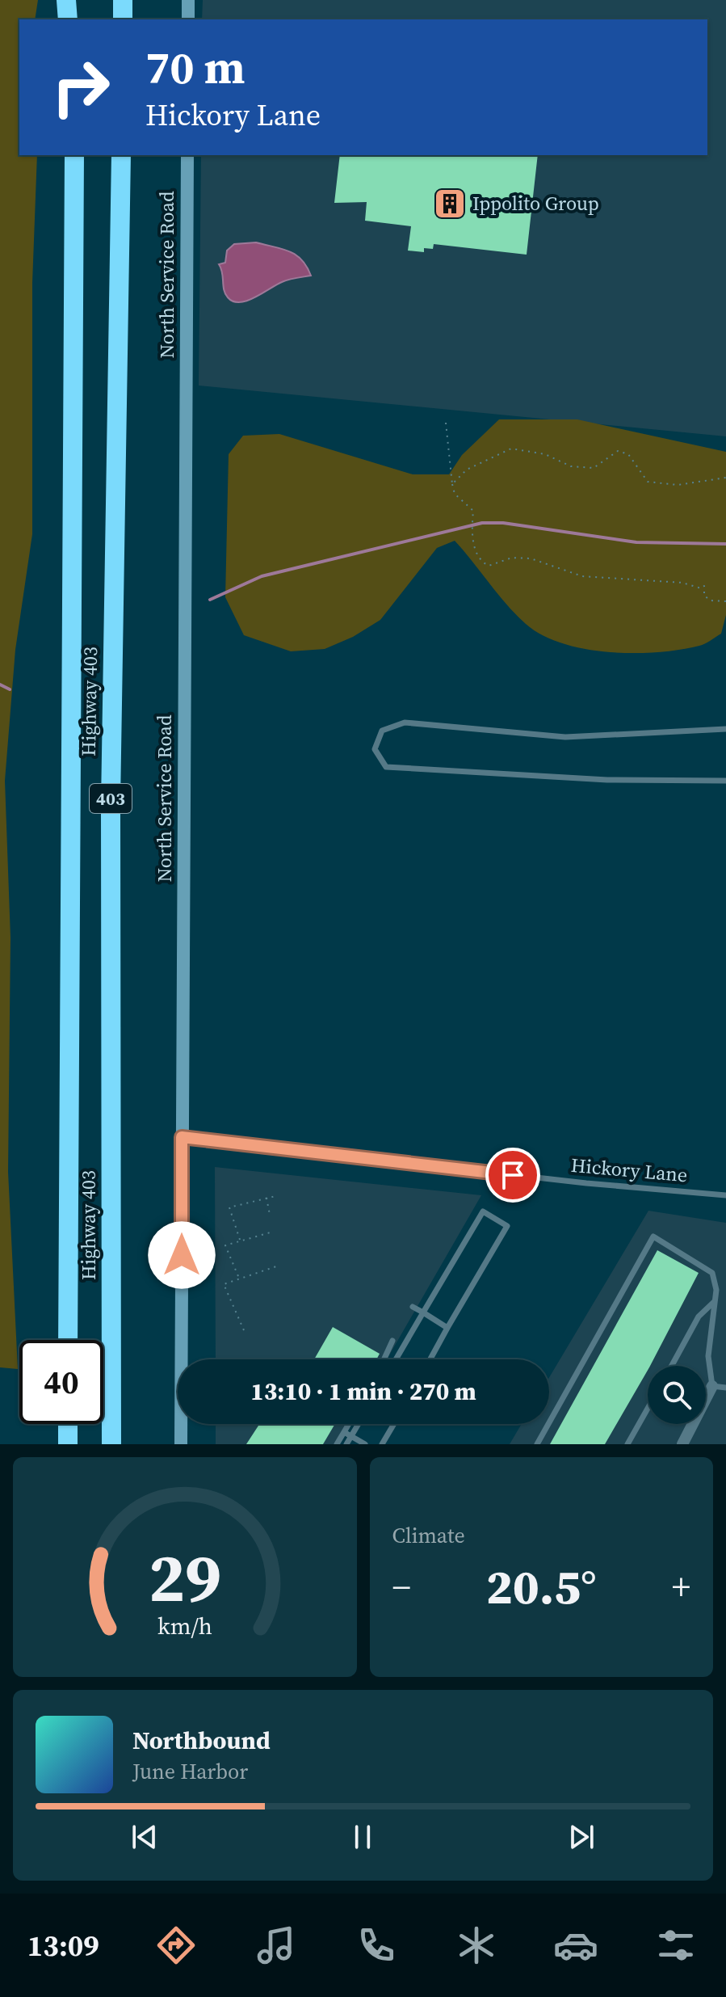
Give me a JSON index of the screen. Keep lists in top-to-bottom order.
{
  "streets": {
    "highway": ["Highway 403", "403"],
    "street": ["North Service Road"],
    "lane": ["Hickory Lane"]
  },
  "crossings": [
    ["North Service Road", "Hickory Lane"]
  ],
  "places": {
    "building": ["Ippolito Group"]
  },
  "page": {
    "turn": ["70 m", "Hickory Lane"],
    "limit": "40",
    "trip": "13:10 · 1 min · 270 m",
    "tile": "Climate",
    "heat": ["−", "20.5°", "+"],
    "song": ["Northbound", "June Harbor"],
    "tabs": "13:09",
    "gauge": ["29", "km/h"]
  }
}
